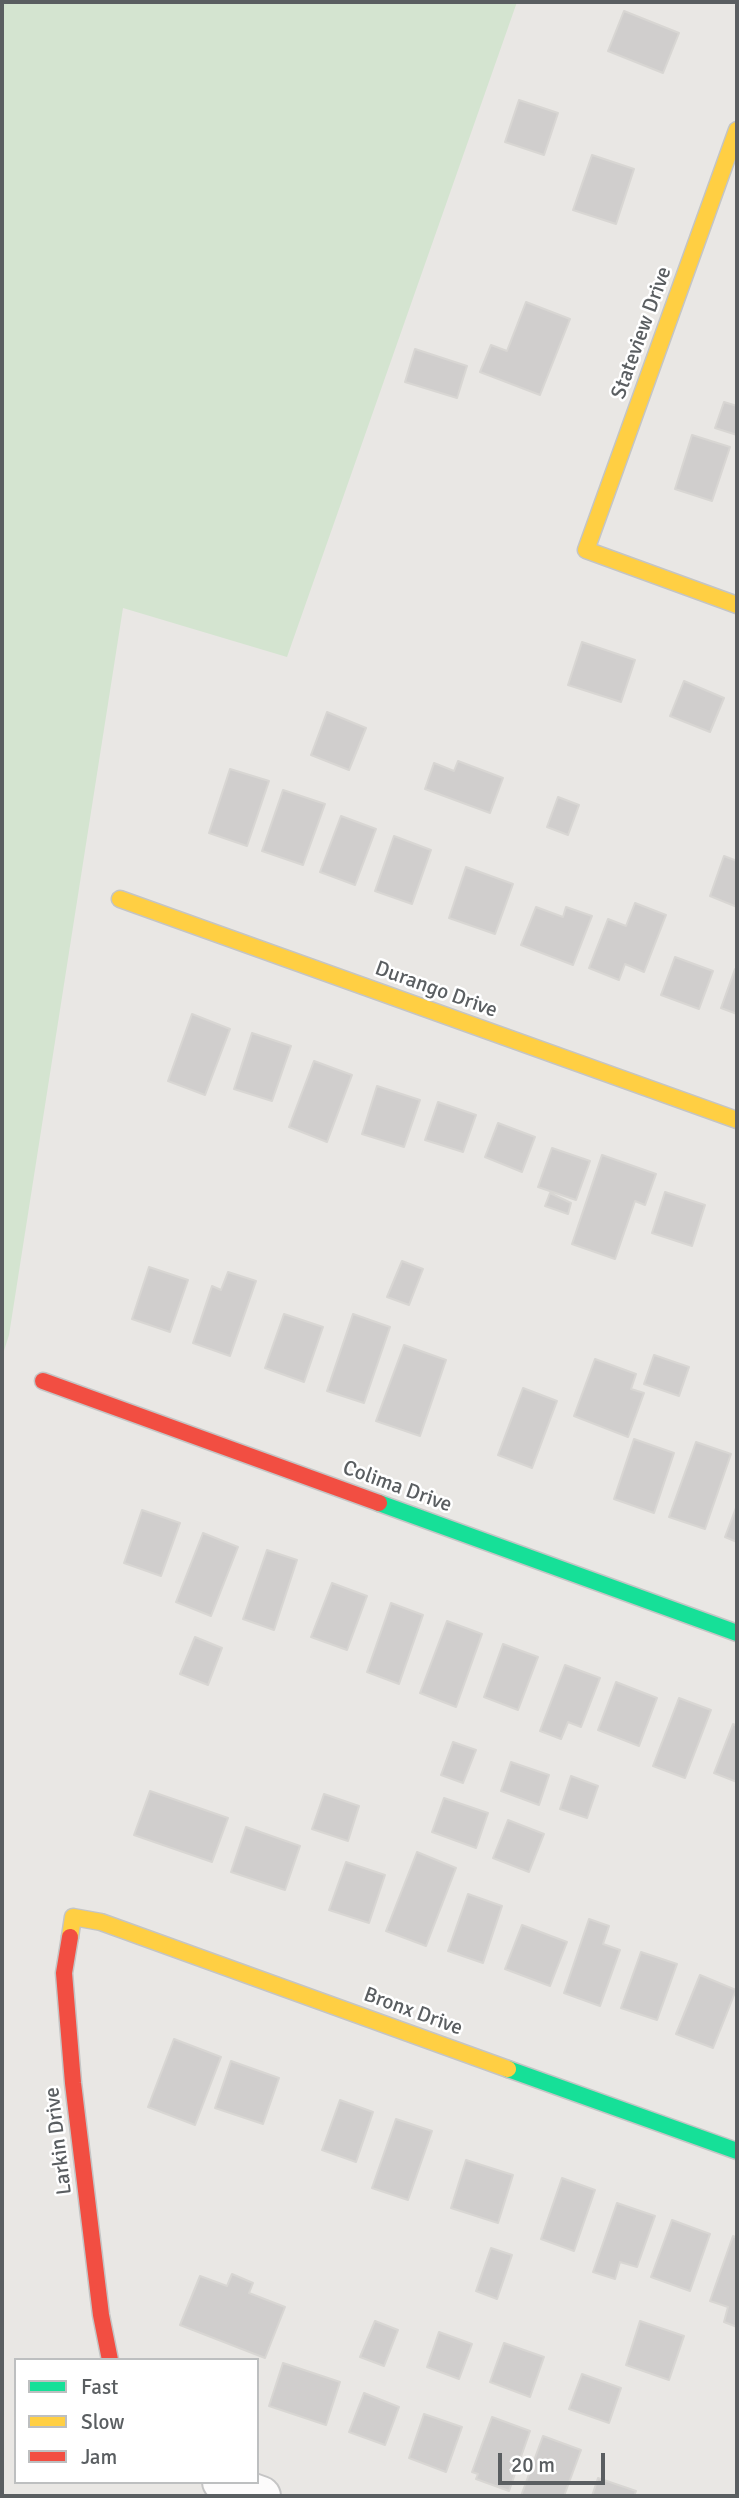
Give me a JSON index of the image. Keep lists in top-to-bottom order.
{
  "streets": {
    "street": [
      "Stateview Drive",
      "Durango Drive",
      "Colima Drive",
      "Bronx Drive",
      "Larkin Drive"
    ]
  },
  "crossings": [
    ["Bronx Drive", "Larkin Drive"]
  ],
  "legend": ["Fast", "Slow", "Jam"],
  "scale_bar": "20 m"
}
